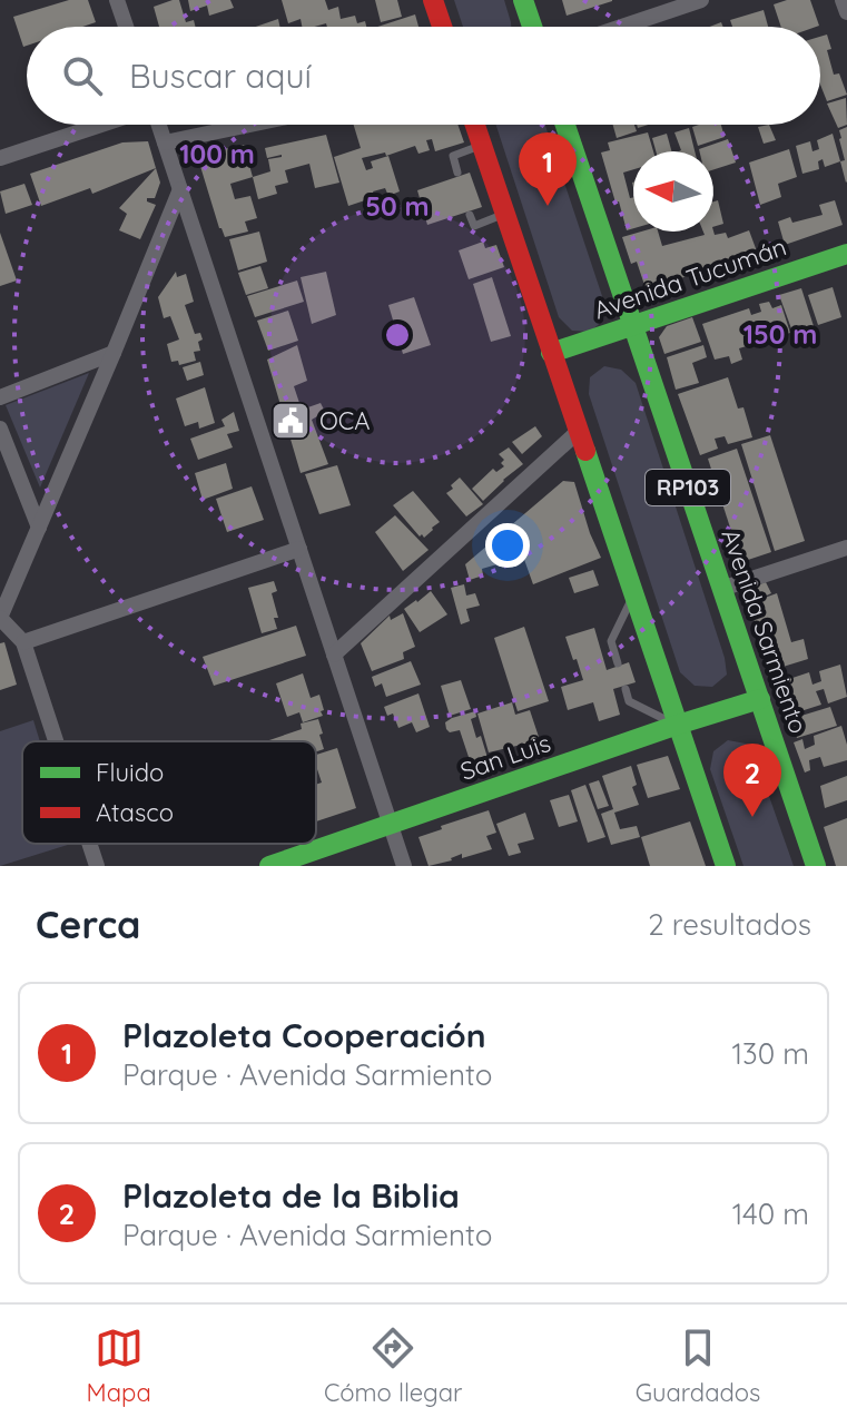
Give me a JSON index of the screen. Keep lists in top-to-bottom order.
{
  "streets": {
    "main road": [
      "Avenida Tucumán",
      "RP103",
      "Avenida Sarmiento",
      "San Luis"
    ]
  },
  "crossings": [
    ["Avenida Tucumán", "Avenida Sarmiento"],
    ["Avenida Sarmiento", "San Luis"]
  ],
  "places": {
    "public building": ["OCA"]
  },
  "legend": ["Fluido", "Atasco"],
  "north": "left",
  "page": {
    "search": "Buscar aquí",
    "pins": ["1", "2"],
    "heading": ["Cerca", "2 resultados"],
    "list": [
      {
        "mark": "1",
        "name": "Plazoleta Cooperación",
        "note": "Parque · Avenida Sarmiento",
        "value": "130 m"
      },
      {
        "mark": "2",
        "name": "Plazoleta de la Biblia",
        "note": "Parque · Avenida Sarmiento",
        "value": "140 m"
      }
    ],
    "nav": ["Mapa", "Cómo llegar", "Guardados"]
  },
  "rings": ["100 m", "50 m", "150 m"]
}
